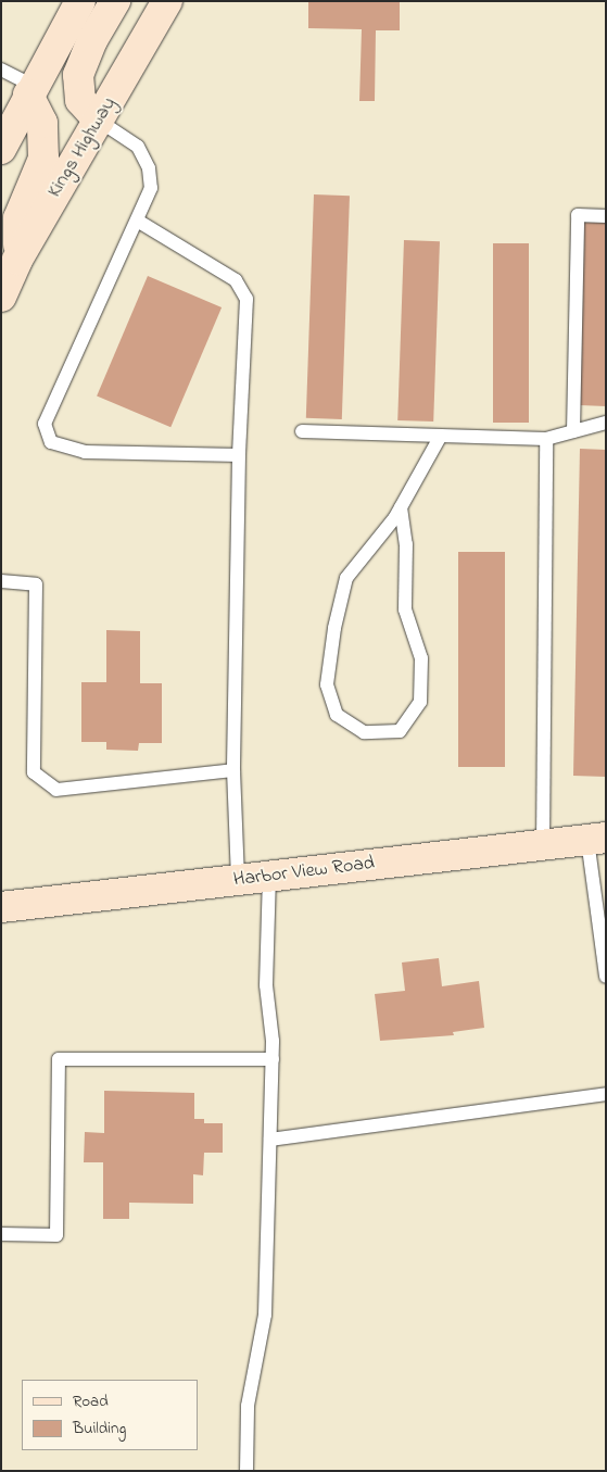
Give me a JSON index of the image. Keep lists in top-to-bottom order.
{
  "streets": {
    "main road": ["Kings Highway", "Harbor View Road"]
  },
  "legend": ["Road", "Building"]
}
